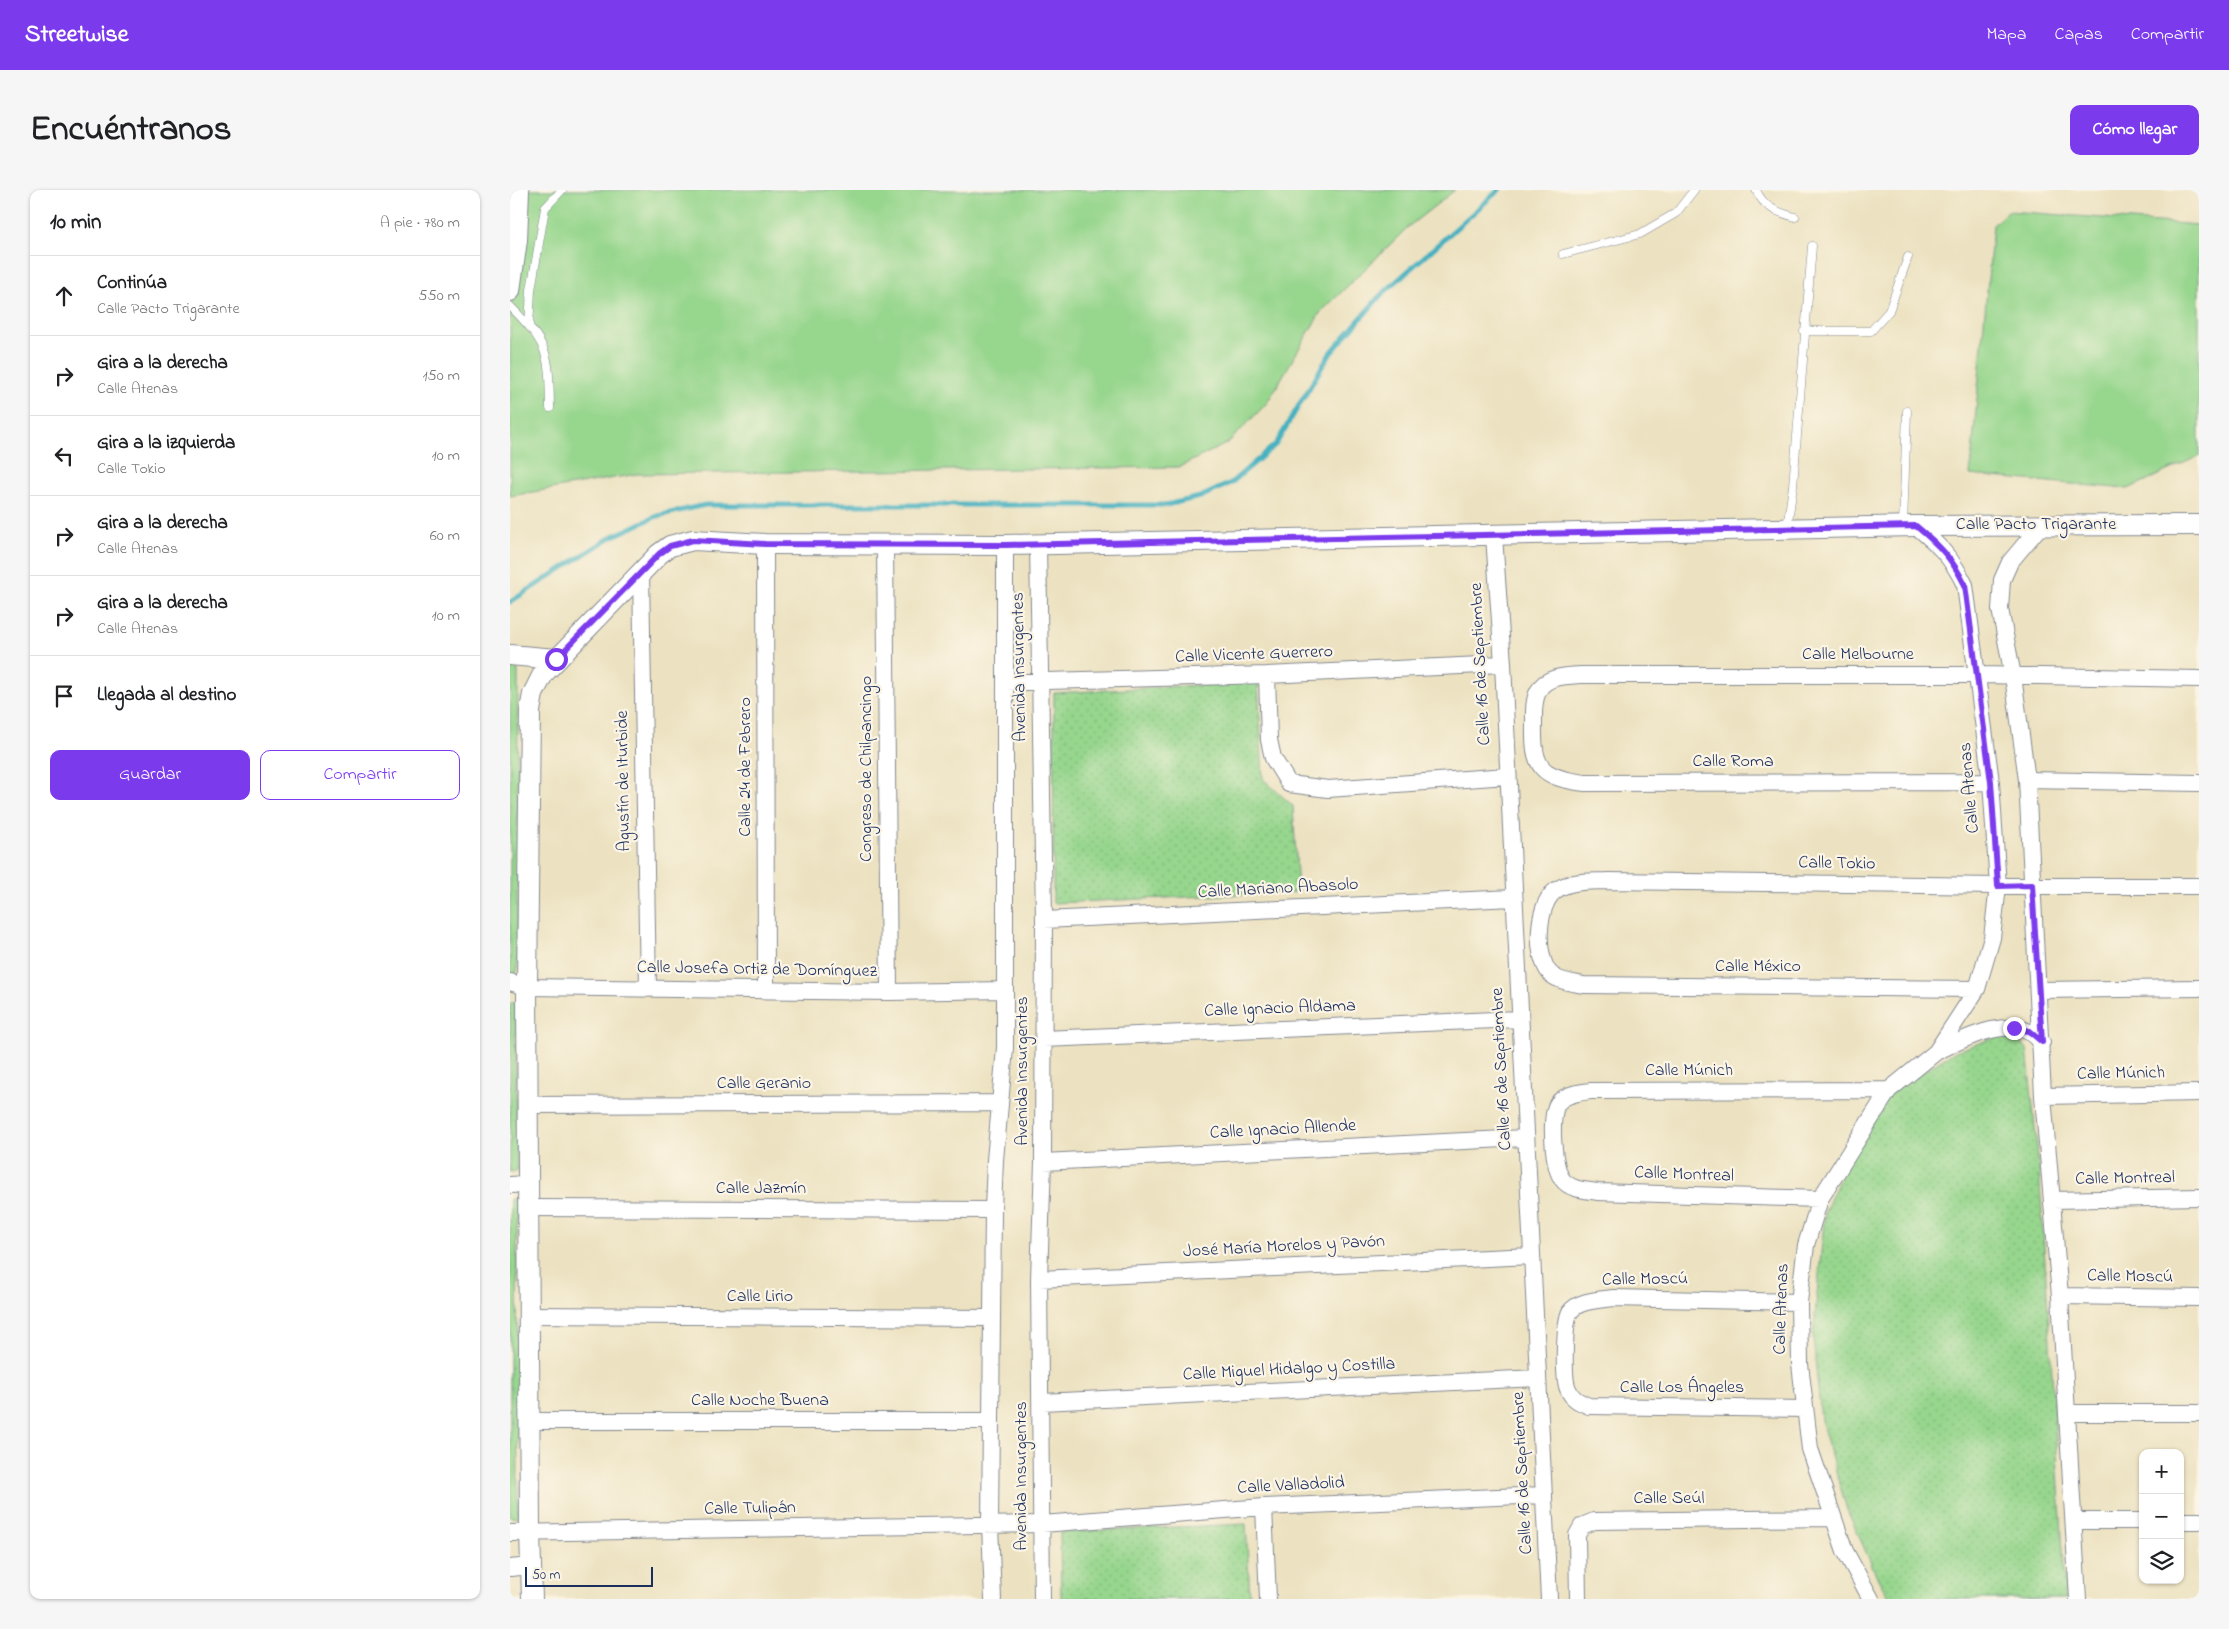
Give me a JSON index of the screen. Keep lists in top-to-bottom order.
{
  "streets": {
    "street": [
      "Calle Pacto Trigarante",
      "Calle Vicente Guerrero",
      "Calle Melbourne",
      "Calle 16 de Septiembre",
      "Avenida Insurgentes",
      "Calle Roma",
      "Calle 24 de Febrero",
      "Congreso de Chilpancingo",
      "Agustín de Iturbide",
      "Calle Atenas",
      "Calle Tokio",
      "Calle Mariano Abasolo",
      "Calle México",
      "Calle Josefa Ortiz de Domínguez",
      "Calle Ignacio Aldama",
      "Calle Múnich",
      "Calle Geranio",
      "Calle Ignacio Allende",
      "Calle Montreal",
      "Calle Jazmín",
      "José María Morelos y Pavón",
      "Calle Moscú",
      "Calle Lirio",
      "Calle Miguel Hidalgo y Costilla",
      "Calle Los Ángeles",
      "Calle Noche Buena",
      "Calle Valladolid",
      "Calle Seúl",
      "Calle Tulipán"
    ]
  },
  "crossings": [
    ["Calle Pacto Trigarante", "Calle 16 de Septiembre"],
    ["Calle Pacto Trigarante", "Avenida Insurgentes"],
    ["Calle Pacto Trigarante", "Calle 24 de Febrero"],
    ["Calle Pacto Trigarante", "Congreso de Chilpancingo"],
    ["Calle Pacto Trigarante", "Agustín de Iturbide"],
    ["Calle Pacto Trigarante", "Calle Atenas"],
    ["Calle Pacto Trigarante", "Calle Josefa Ortiz de Domínguez"],
    ["Calle Pacto Trigarante", "Calle Geranio"],
    ["Calle Pacto Trigarante", "Calle Jazmín"],
    ["Calle Pacto Trigarante", "Calle Lirio"],
    ["Calle Pacto Trigarante", "Calle Noche Buena"],
    ["Calle Pacto Trigarante", "Calle Tulipán"],
    ["Calle Vicente Guerrero", "Calle 16 de Septiembre"],
    ["Calle Vicente Guerrero", "Avenida Insurgentes"],
    ["Calle Melbourne", "Calle Roma"],
    ["Calle Melbourne", "Calle Atenas"],
    ["Calle 16 de Septiembre", "Calle Mariano Abasolo"],
    ["Calle 16 de Septiembre", "Calle Ignacio Aldama"],
    ["Calle 16 de Septiembre", "Calle Ignacio Allende"],
    ["Calle 16 de Septiembre", "José María Morelos y Pavón"],
    ["Calle 16 de Septiembre", "Calle Miguel Hidalgo y Costilla"],
    ["Calle 16 de Septiembre", "Calle Valladolid"],
    ["Avenida Insurgentes", "Calle Mariano Abasolo"],
    ["Avenida Insurgentes", "Calle Josefa Ortiz de Domínguez"],
    ["Avenida Insurgentes", "Calle Ignacio Aldama"],
    ["Avenida Insurgentes", "Calle Geranio"],
    ["Avenida Insurgentes", "Calle Ignacio Allende"],
    ["Avenida Insurgentes", "Calle Jazmín"],
    ["Avenida Insurgentes", "José María Morelos y Pavón"],
    ["Avenida Insurgentes", "Calle Lirio"],
    ["Avenida Insurgentes", "Calle Miguel Hidalgo y Costilla"],
    ["Avenida Insurgentes", "Calle Noche Buena"],
    ["Avenida Insurgentes", "Calle Valladolid"],
    ["Avenida Insurgentes", "Calle Tulipán"],
    ["Calle Roma", "Calle Atenas"],
    ["Calle 24 de Febrero", "Calle Josefa Ortiz de Domínguez"],
    ["Congreso de Chilpancingo", "Calle Josefa Ortiz de Domínguez"],
    ["Agustín de Iturbide", "Calle Josefa Ortiz de Domínguez"],
    ["Calle Atenas", "Calle Tokio"],
    ["Calle Atenas", "Calle México"],
    ["Calle Atenas", "Calle Múnich"],
    ["Calle Atenas", "Calle Montreal"],
    ["Calle Atenas", "Calle Moscú"],
    ["Calle Atenas", "Calle Los Ángeles"],
    ["Calle Atenas", "Calle Seúl"],
    ["Calle Tokio", "Calle México"],
    ["Calle Múnich", "Calle Montreal"],
    ["Calle Moscú", "Calle Los Ángeles"],
    ["Calle Valladolid", "Calle Tulipán"]
  ],
  "scale_bar": "50 m",
  "page": {
    "header": "Streetwise",
    "nav": ["Mapa", "Capas", "Compartir"],
    "title": "Encuéntranos",
    "buttons": [
      "Cómo llegar",
      ["Guardar", "Compartir"]
    ],
    "heading": ["10 min", "A pie · 780 m"],
    "list": [
      ["Continúa", "Calle Pacto Trigarante", "550 m"],
      ["Gira a la derecha", "Calle Atenas", "150 m"],
      ["Gira a la izquierda", "Calle Tokio", "10 m"],
      ["Gira a la derecha", "Calle Atenas", "60 m"],
      ["Gira a la derecha", "Calle Atenas", "10 m"],
      "Llegada al destino"
    ],
    "map_buttons": ["+", "−"],
    "scale": "50 m"
  }
}
